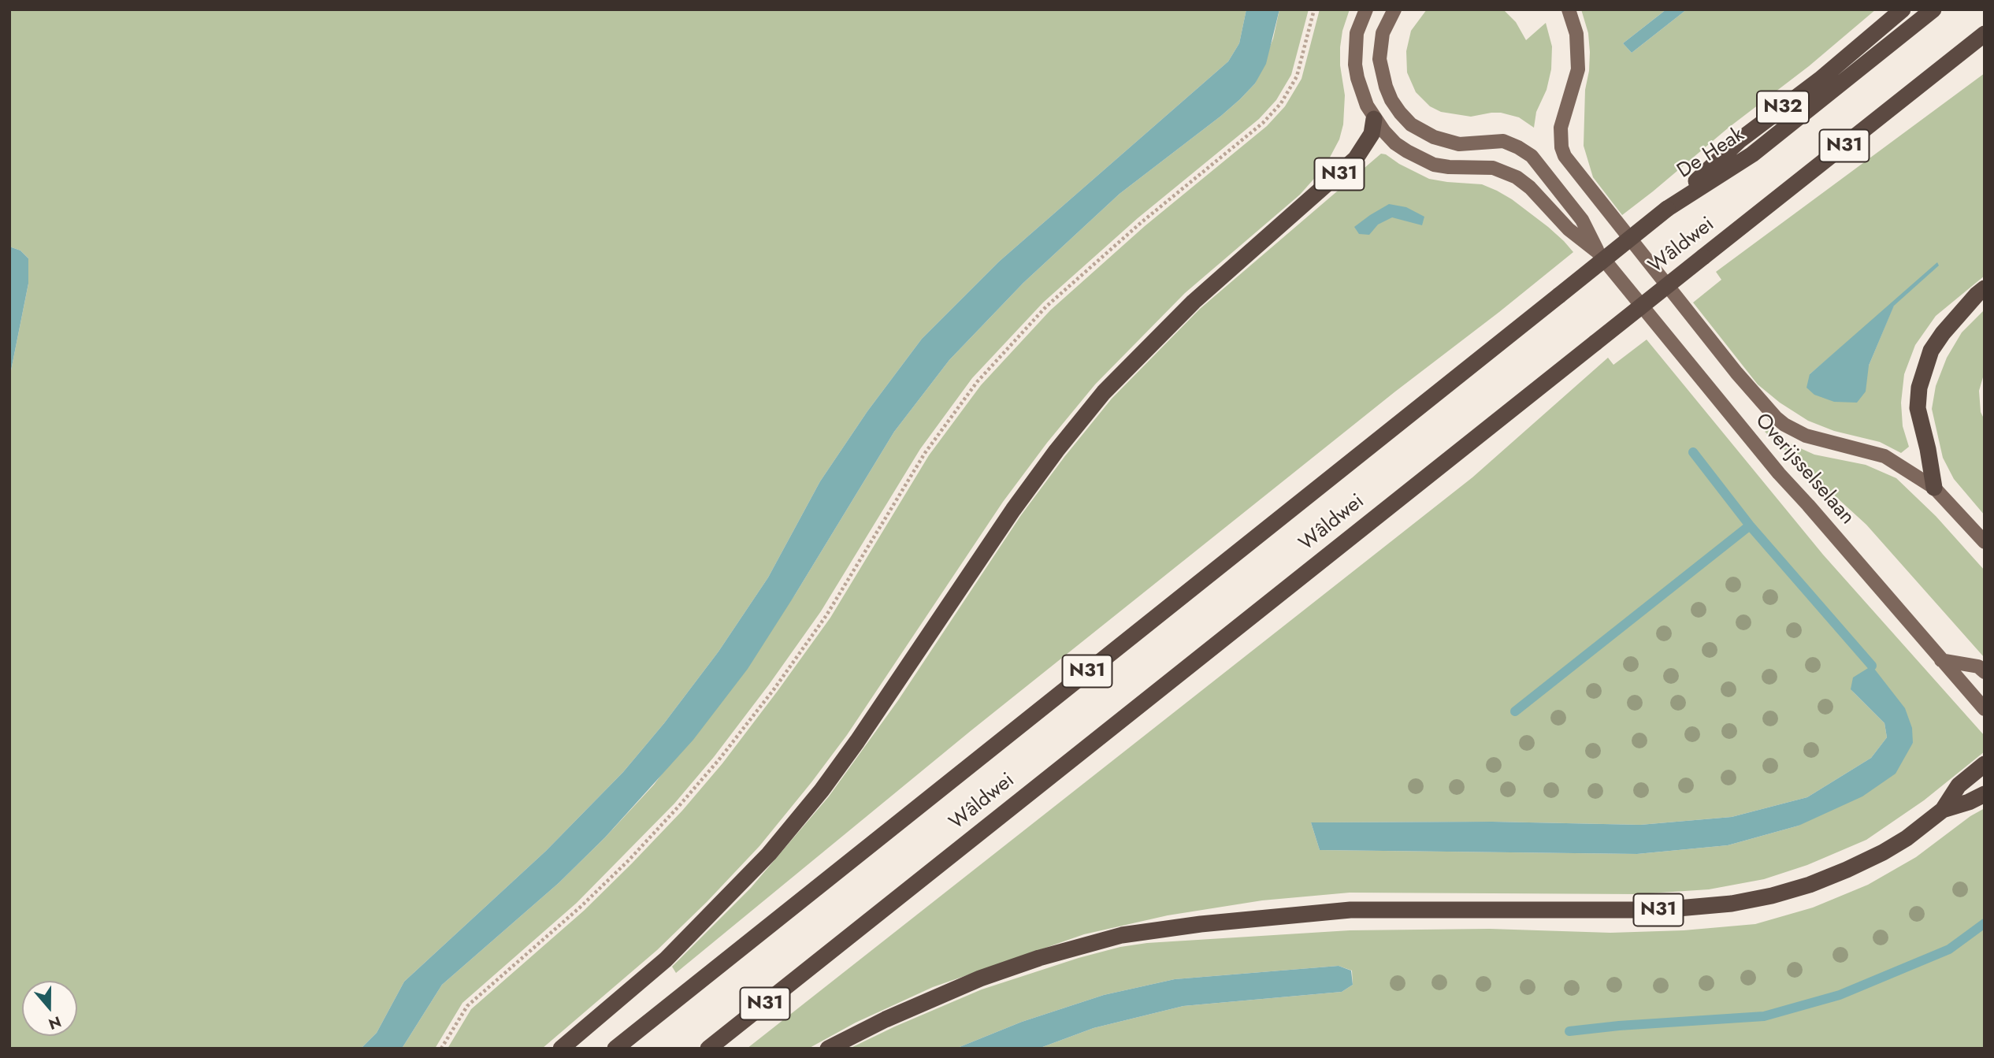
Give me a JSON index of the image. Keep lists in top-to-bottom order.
{
  "streets": {
    "highway": [
      "N32",
      "N31",
      "De Heak",
      "Wâldwei"
    ],
    "main road": ["Overijsselselaan"]
  },
  "crossings": [
    ["N32", "De Heak"],
    ["N32", "Wâldwei"],
    ["N31", "Overijsselselaan"],
    ["De Heak", "Wâldwei"]
  ],
  "north": "bottom"
}
